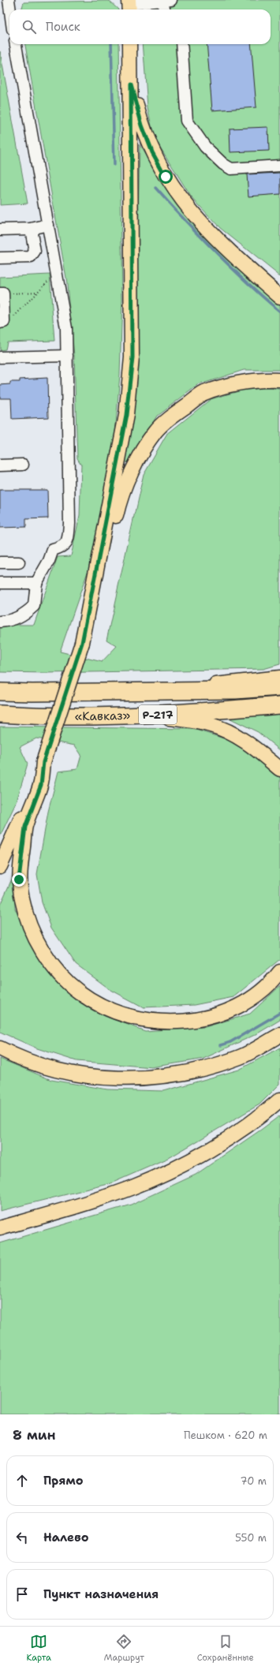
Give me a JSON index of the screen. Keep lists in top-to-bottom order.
{
  "streets": {
    "highway": ["Р-217", "«Кавказ»"]
  },
  "crossings": [
    ["Р-217", "«Кавказ»"]
  ],
  "page": {
    "search": "Поиск",
    "heading": ["8 мин", "Пешком · 620 m"],
    "list": [
      ["Прямо", "70 m"],
      ["Налево", "550 m"],
      "Пункт назначения"
    ],
    "nav": ["Карта", "Маршрут", "Сохранённые"]
  }
}
